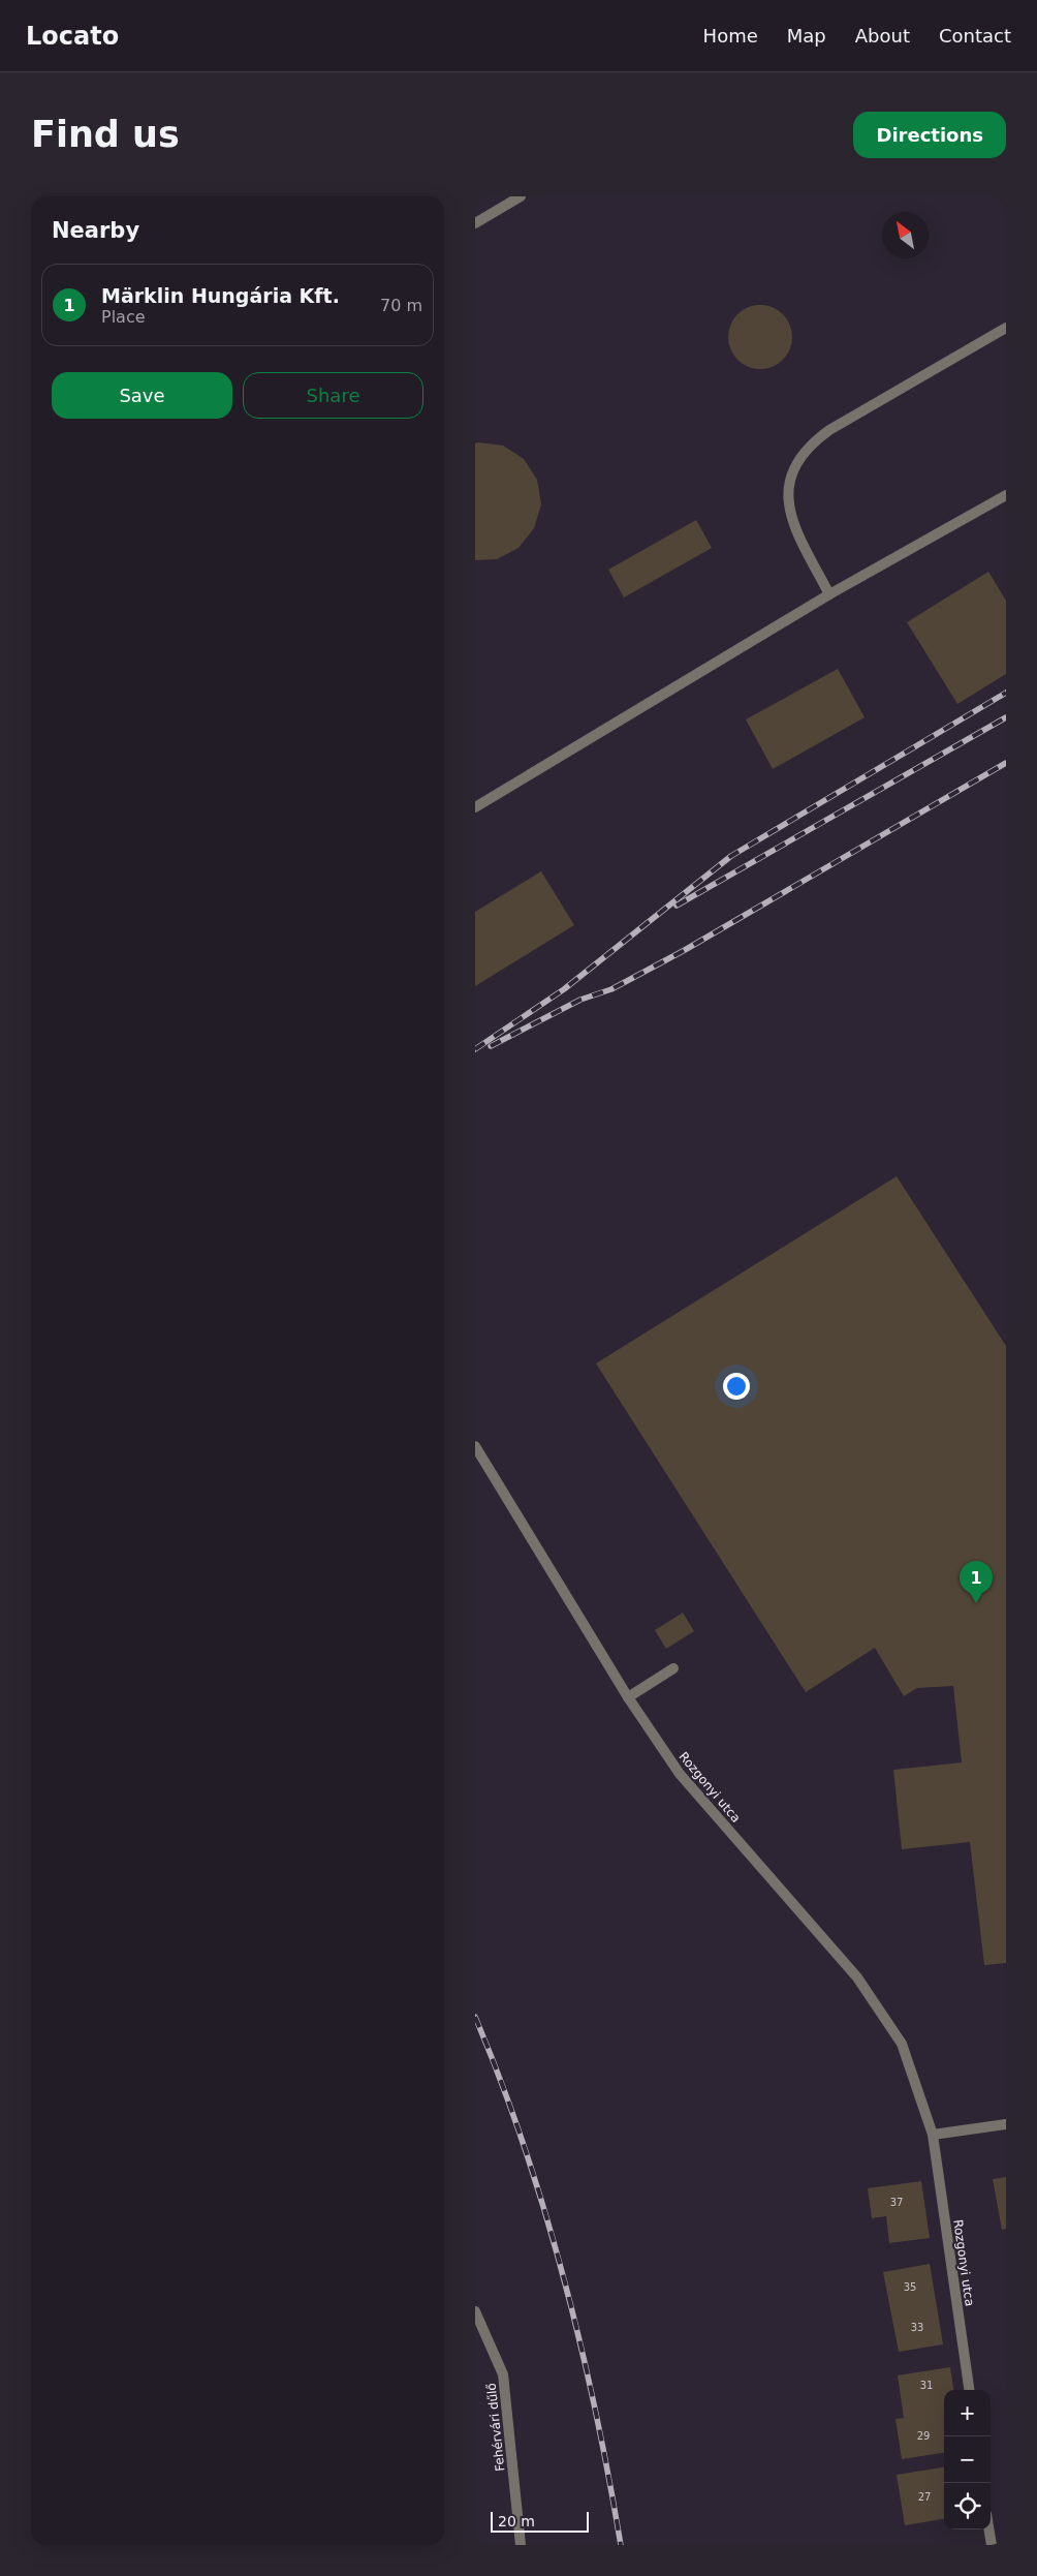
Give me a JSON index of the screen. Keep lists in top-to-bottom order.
{
  "streets": {
    "street": ["Rozgonyi utca", "Fehérvári dűlő"]
  },
  "house_numbers": [
    "37",
    "35",
    "33",
    "31",
    "29",
    "27"
  ],
  "scale_bar": "20 m",
  "north": "top left",
  "page": {
    "header": "Locato",
    "nav": [
      "Home",
      "Map",
      "About",
      "Contact"
    ],
    "buttons": [
      "Directions",
      ["Save", "Share"]
    ],
    "title": "Find us",
    "heading": "Nearby",
    "list": [
      {
        "mark": "1",
        "name": "Märklin Hungária Kft.",
        "note": "Place",
        "value": "70 m"
      }
    ],
    "pins": "1",
    "map_buttons": ["+", "−"],
    "scale": "20 m"
  }
}
